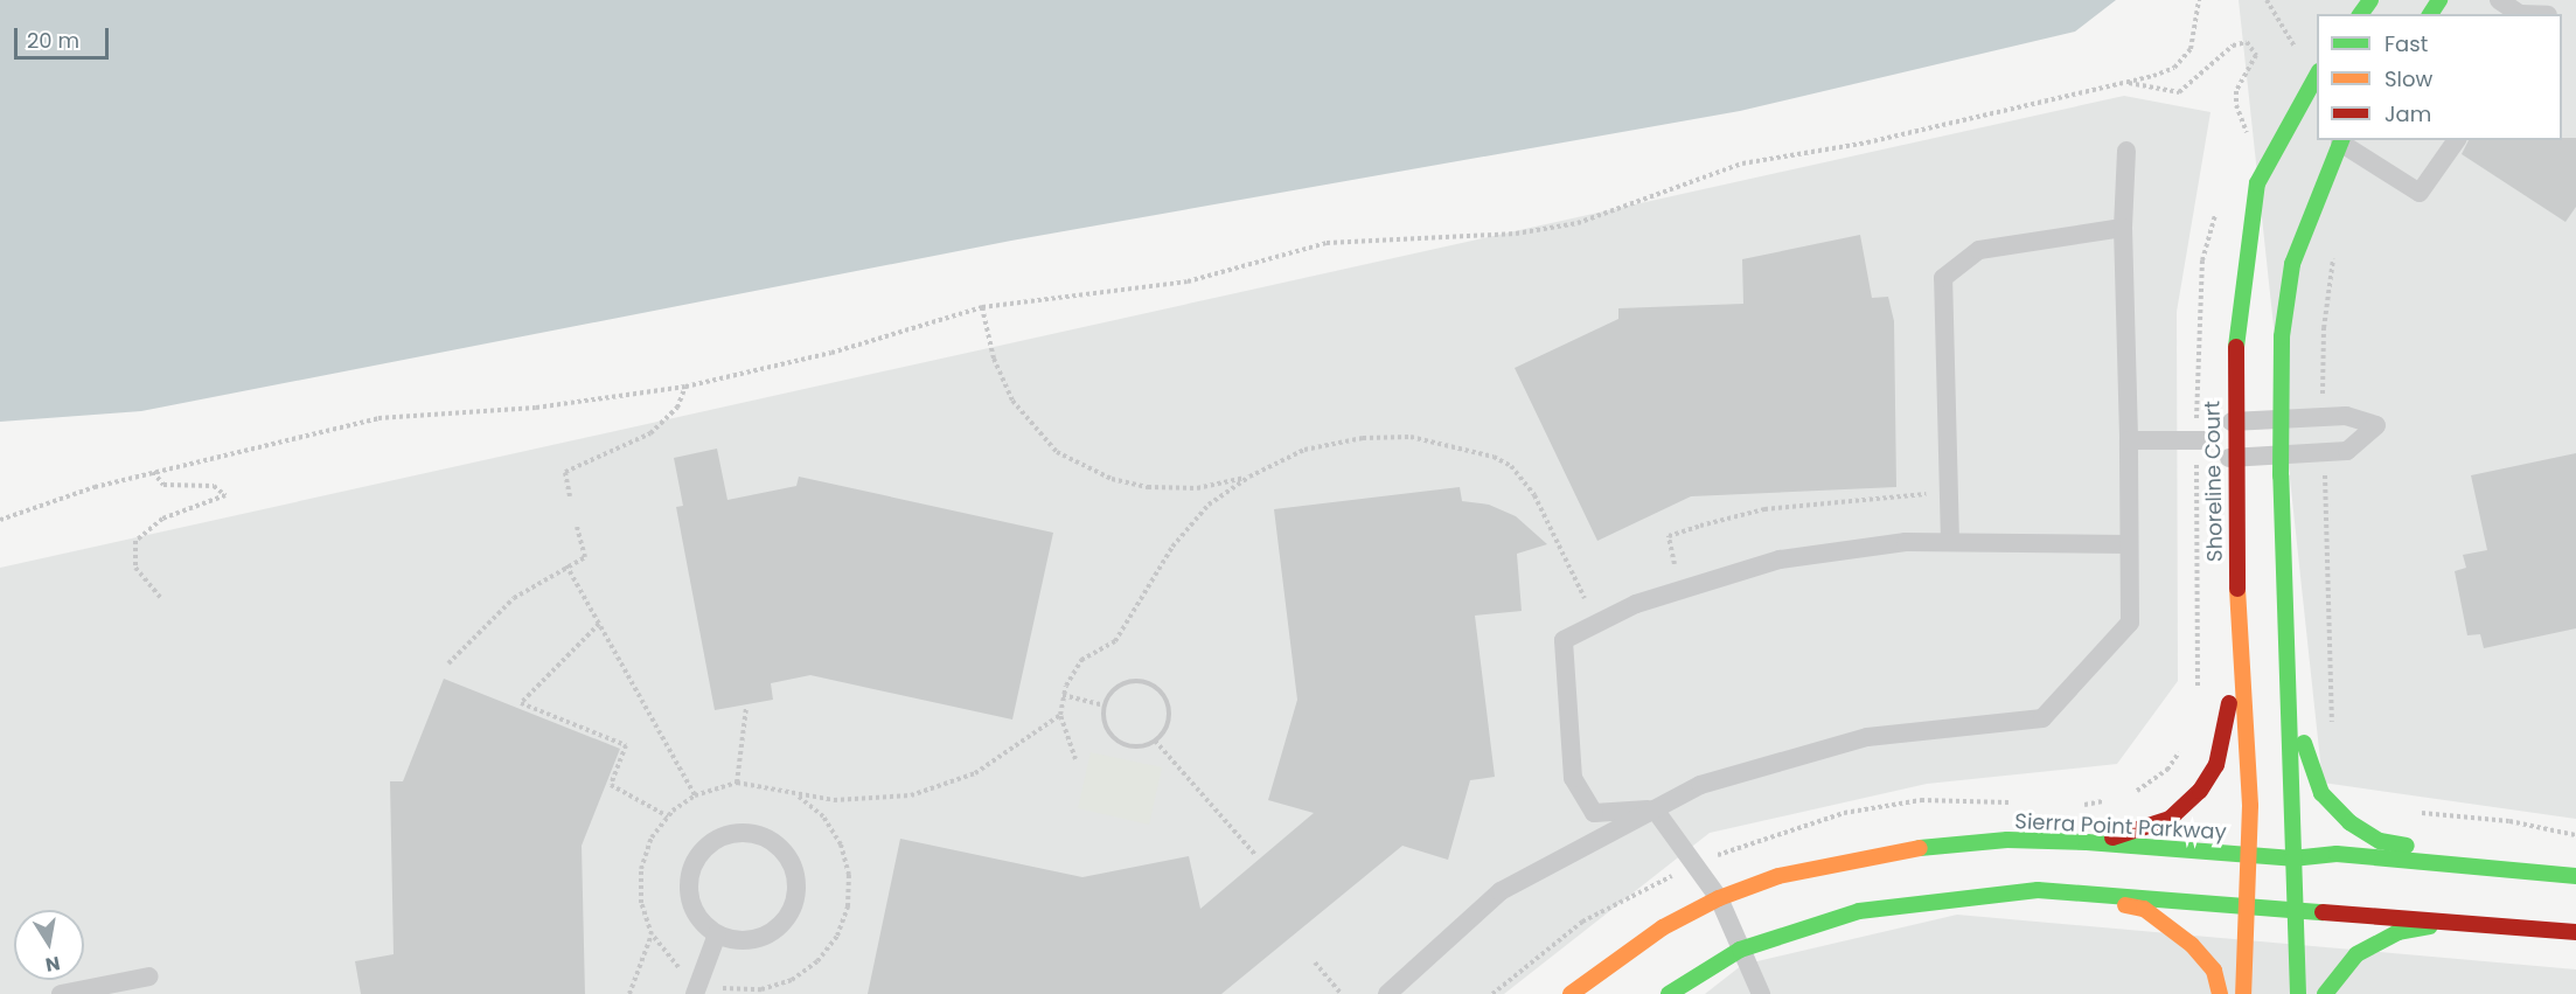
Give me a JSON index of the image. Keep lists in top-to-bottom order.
{
  "streets": {
    "street": ["Shoreline Court", "Sierra Point Parkway"]
  },
  "crossings": [
    ["Shoreline Court", "Sierra Point Parkway"]
  ],
  "legend": ["Fast", "Slow", "Jam"],
  "scale_bar": "20 m",
  "north": "bottom"
}
